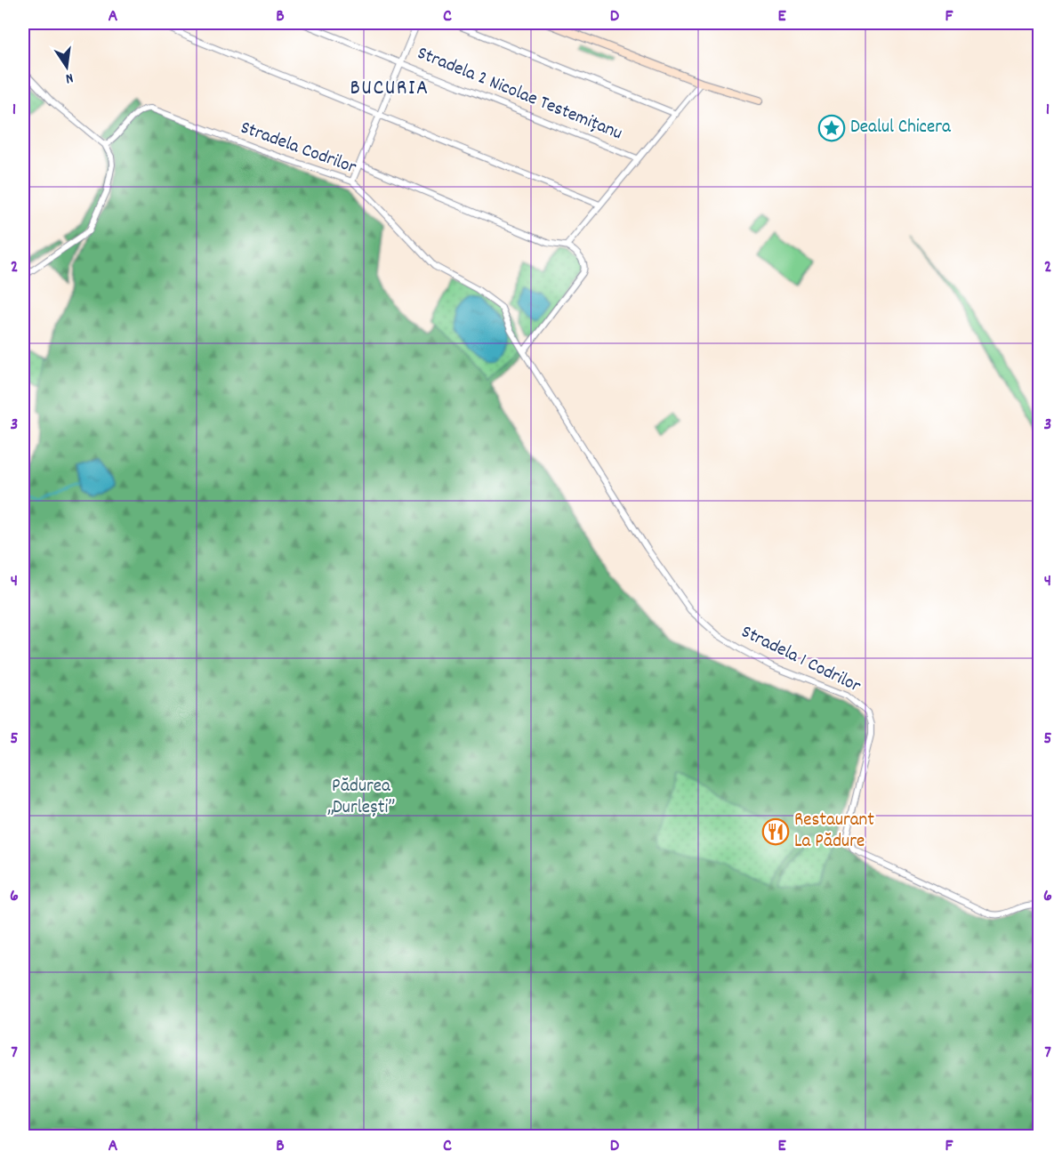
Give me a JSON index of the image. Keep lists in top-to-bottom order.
{
  "streets": {
    "street": ["Stradela 2 Nicolae Testemițanu", "Stradela Codrilor", "Stradela 1 Codrilor"]
  },
  "crossings": [
    ["Stradela Codrilor", "Stradela 1 Codrilor"]
  ],
  "districts": ["BUCURIA"],
  "parks": ["Pădurea „Durlești”"],
  "places": {
    "place": ["Dealul Chicera"],
    "restaurant": ["Restaurant La Pădure"]
  },
  "north": "bottom",
  "grid": {
    "columns": [
      "A",
      "B",
      "C",
      "D",
      "E",
      "F"
    ],
    "rows": [
      "1",
      "2",
      "3",
      "4",
      "5",
      "6",
      "7"
    ]
  }
}
